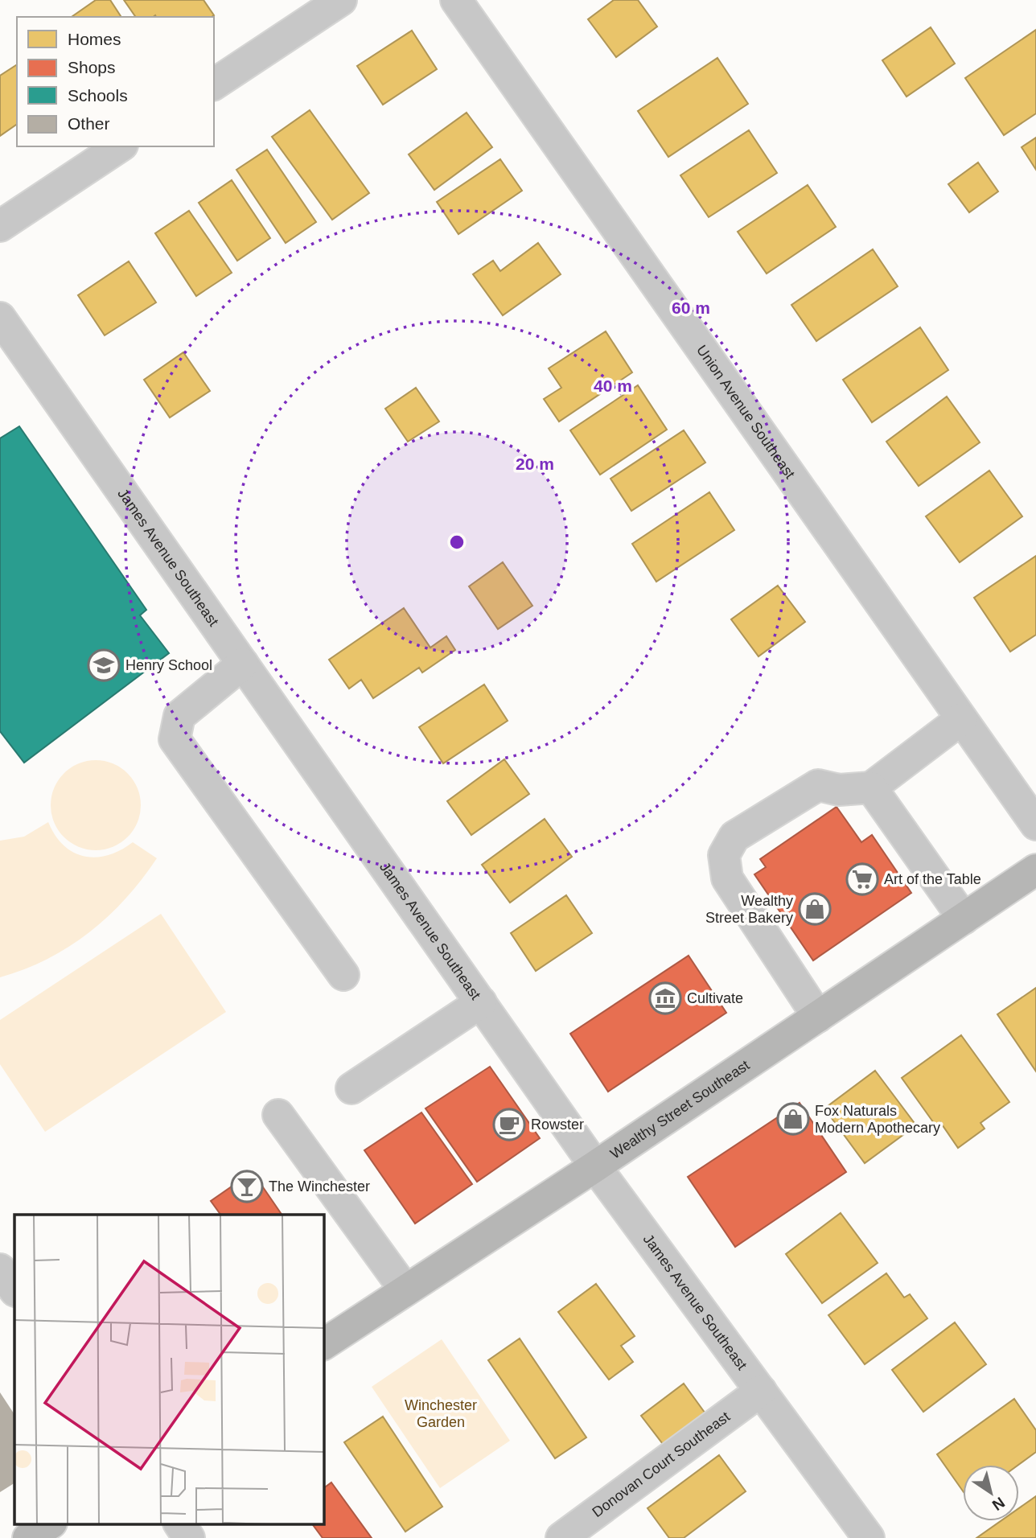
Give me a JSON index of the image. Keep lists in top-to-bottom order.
{
  "streets": {
    "main road": ["Wealthy Street Southeast"],
    "street": ["Union Avenue Southeast", "James Avenue Southeast", "Donovan Court Southeast"]
  },
  "crossings": [
    ["James Avenue Southeast", "Wealthy Street Southeast"],
    ["James Avenue Southeast", "Donovan Court Southeast"]
  ],
  "parks": ["Winchester Garden"],
  "places": {
    "school or university": ["Henry School"],
    "supermarket": ["Art of the Table"],
    "shop": ["Wealthy Street Bakery", "Fox Naturals Modern Apothecary"],
    "museum": ["Cultivate"],
    "cafe": ["Rowster"],
    "bar": ["The Winchester"]
  },
  "legend": [
    "Homes",
    "Shops",
    "Schools",
    "Other"
  ],
  "north": "bottom right",
  "rings": ["60 m", "40 m", "20 m"]
}
